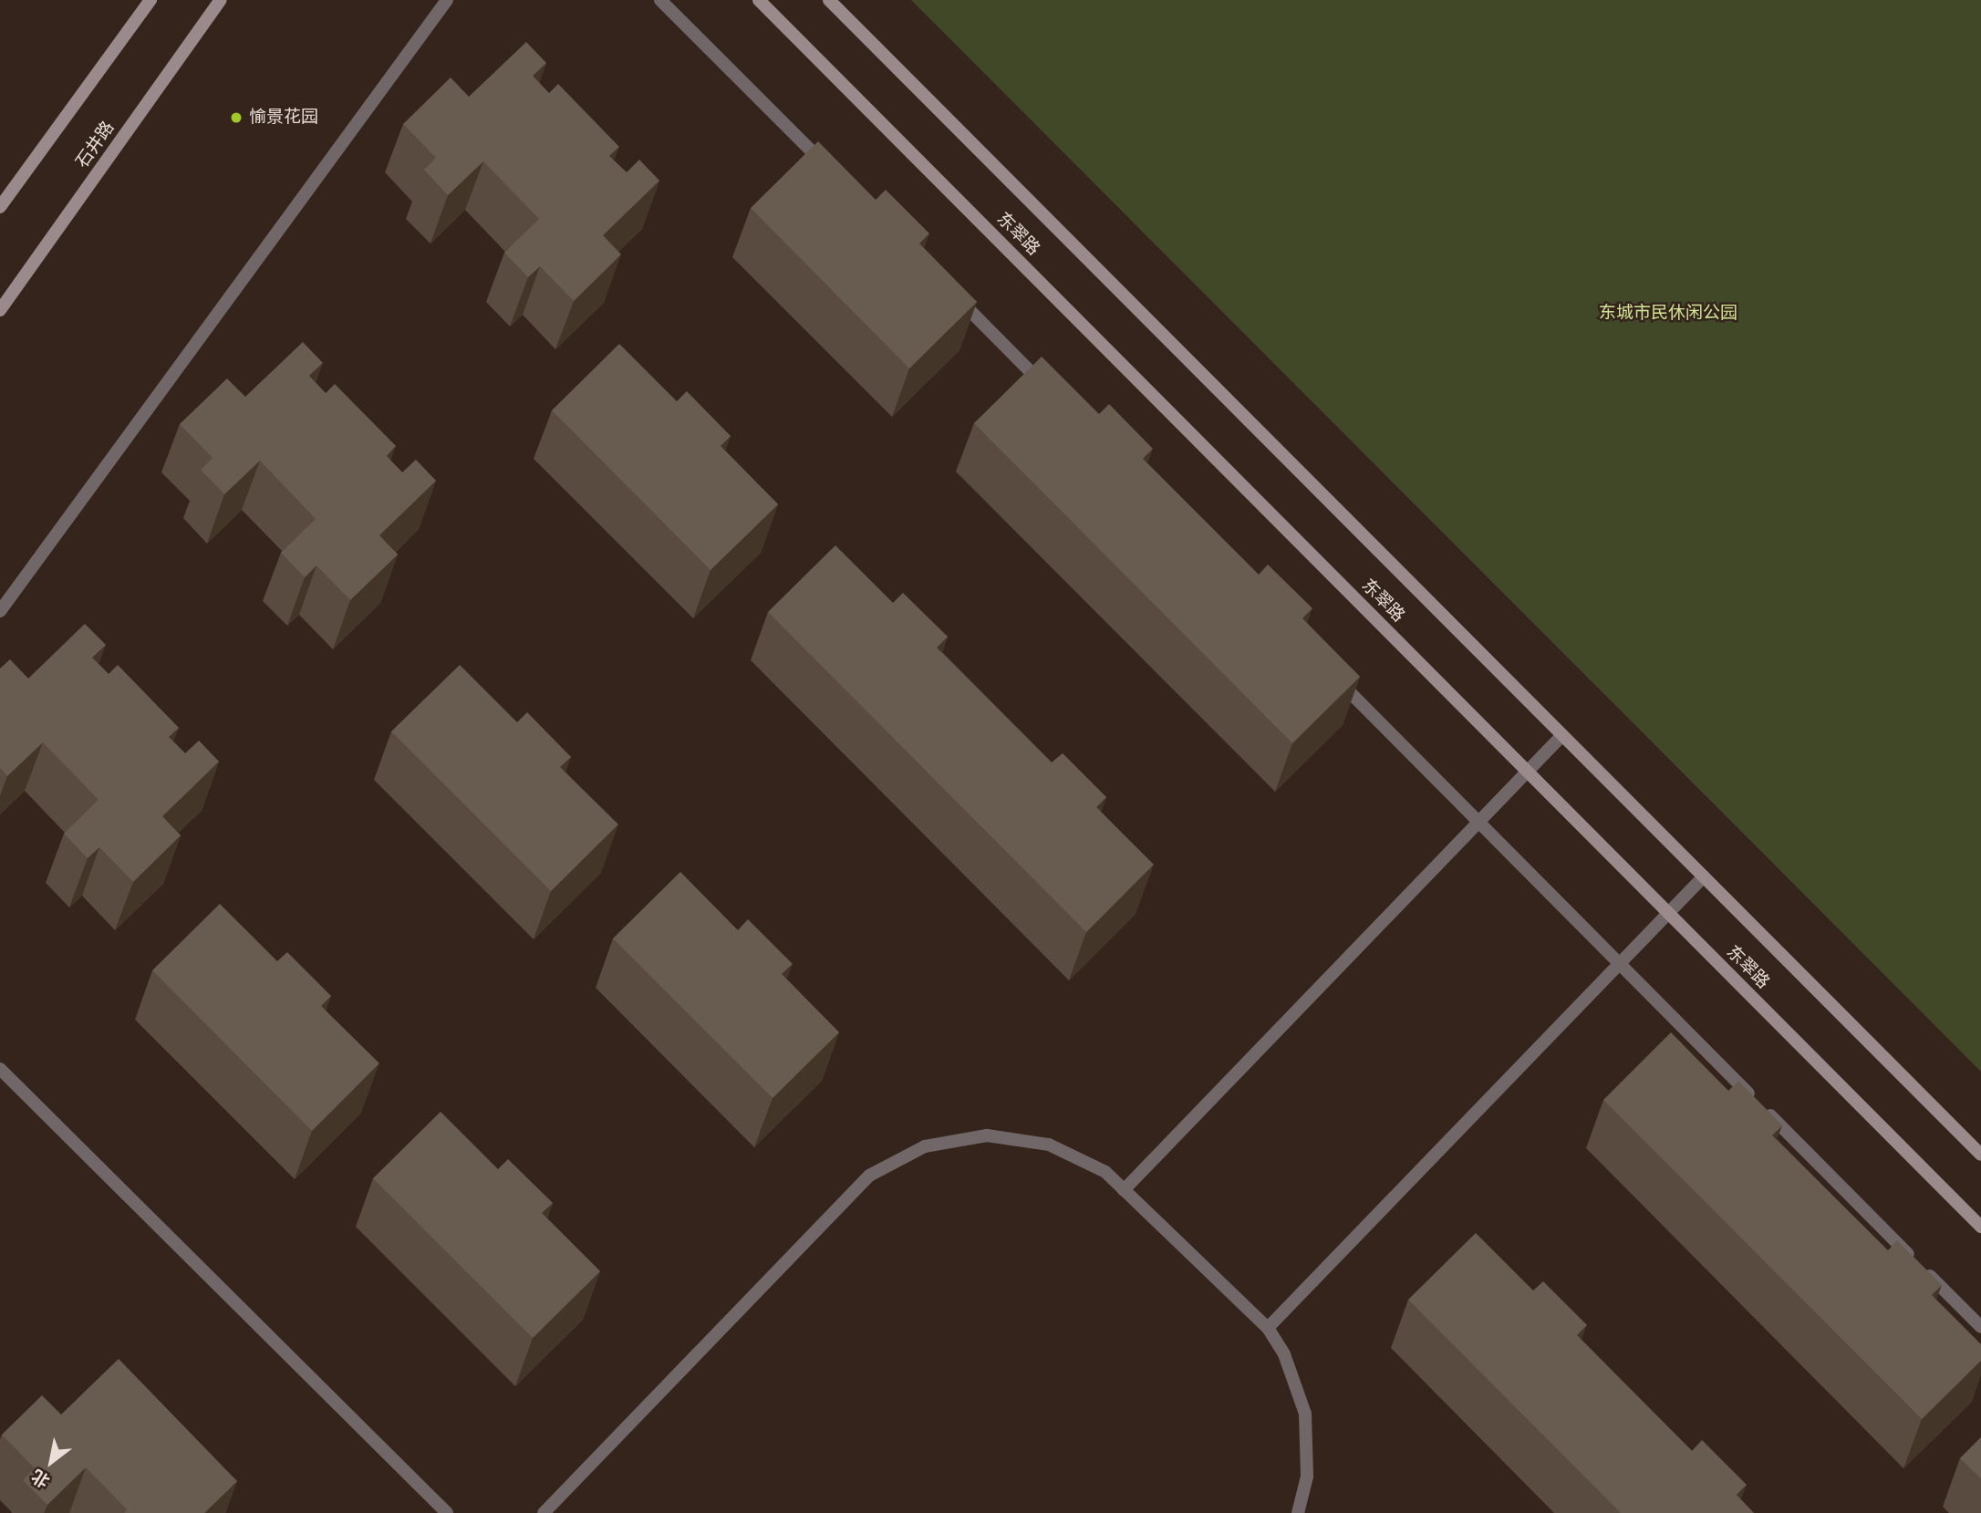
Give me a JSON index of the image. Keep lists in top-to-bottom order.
{
  "streets": {
    "street": ["石井路", "东翠路"]
  },
  "parks": ["东城市民休闲公园"],
  "places": ["愉景花园"],
  "north": "bottom left"
}
